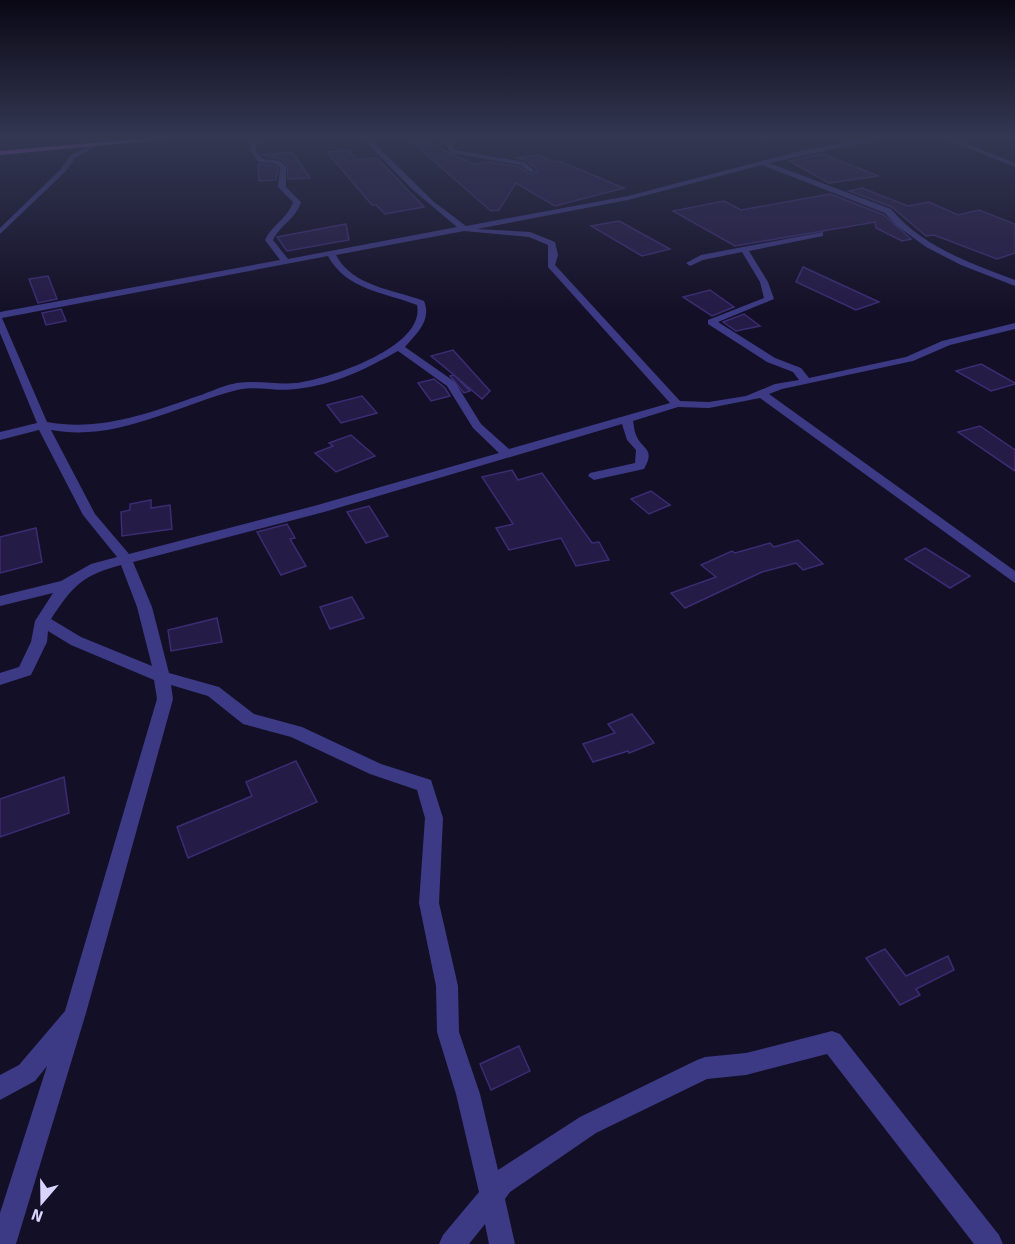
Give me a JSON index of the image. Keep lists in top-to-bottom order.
{
  "north": "bottom"
}
